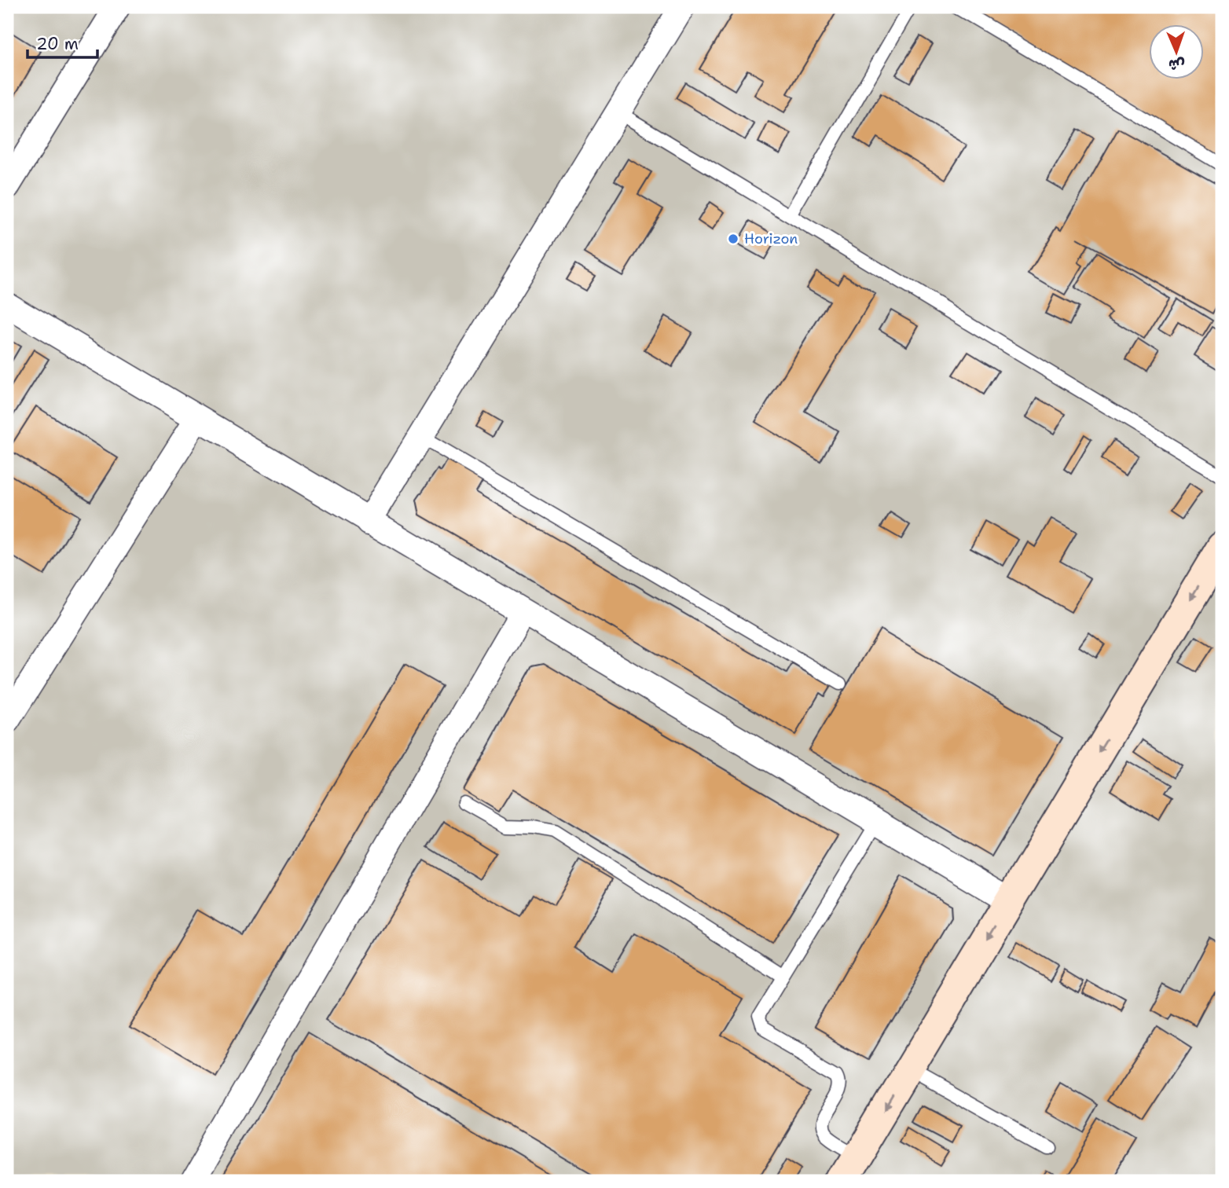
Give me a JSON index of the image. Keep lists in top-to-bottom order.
{
  "places": ["Horizon"],
  "scale_bar": "20 m",
  "north": "bottom"
}
